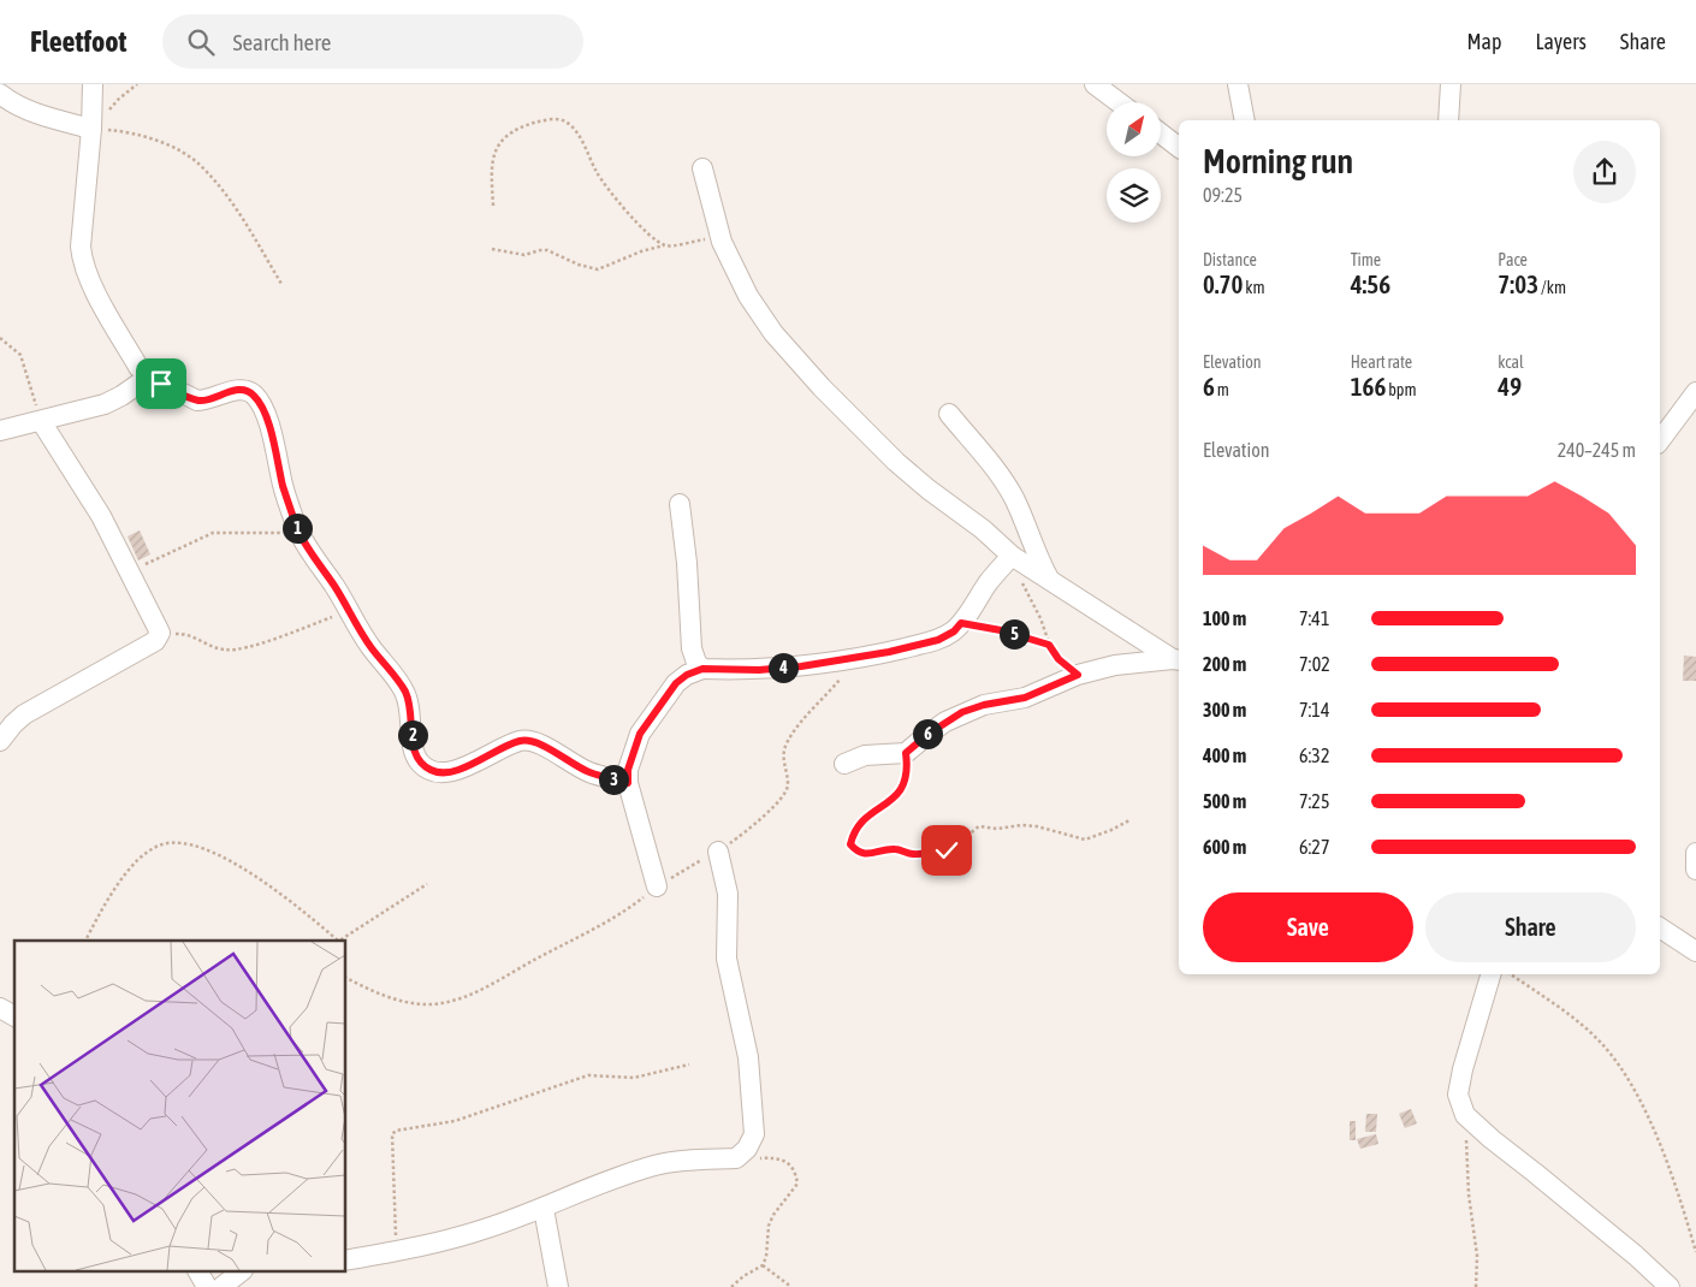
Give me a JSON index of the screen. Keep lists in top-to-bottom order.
{
  "north": "top right",
  "page": {
    "header": "Fleetfoot",
    "search": "Search here",
    "nav": ["Map", "Layers", "Share"],
    "heading": ["Morning run", "09:25"],
    "stats": [
      ["Distance", "0.70 km"],
      ["Time", "4:56"],
      ["Pace", "7:03 /km"],
      ["Elevation", "6 m"],
      ["Heart rate", "166 bpm"],
      ["kcal", "49"]
    ],
    "chart": ["Elevation", "240–245 m"],
    "pins": [
      "1",
      "5",
      "4",
      "6",
      "2",
      "3"
    ],
    "list": [
      {
        "name": "100 m",
        "note": "7:41"
      },
      {
        "name": "200 m",
        "note": "7:02"
      },
      {
        "name": "300 m",
        "note": "7:14"
      },
      {
        "name": "400 m",
        "note": "6:32"
      },
      {
        "name": "500 m",
        "note": "7:25"
      },
      {
        "name": "600 m",
        "note": "6:27"
      }
    ],
    "buttons": ["Save", "Share"]
  }
}
